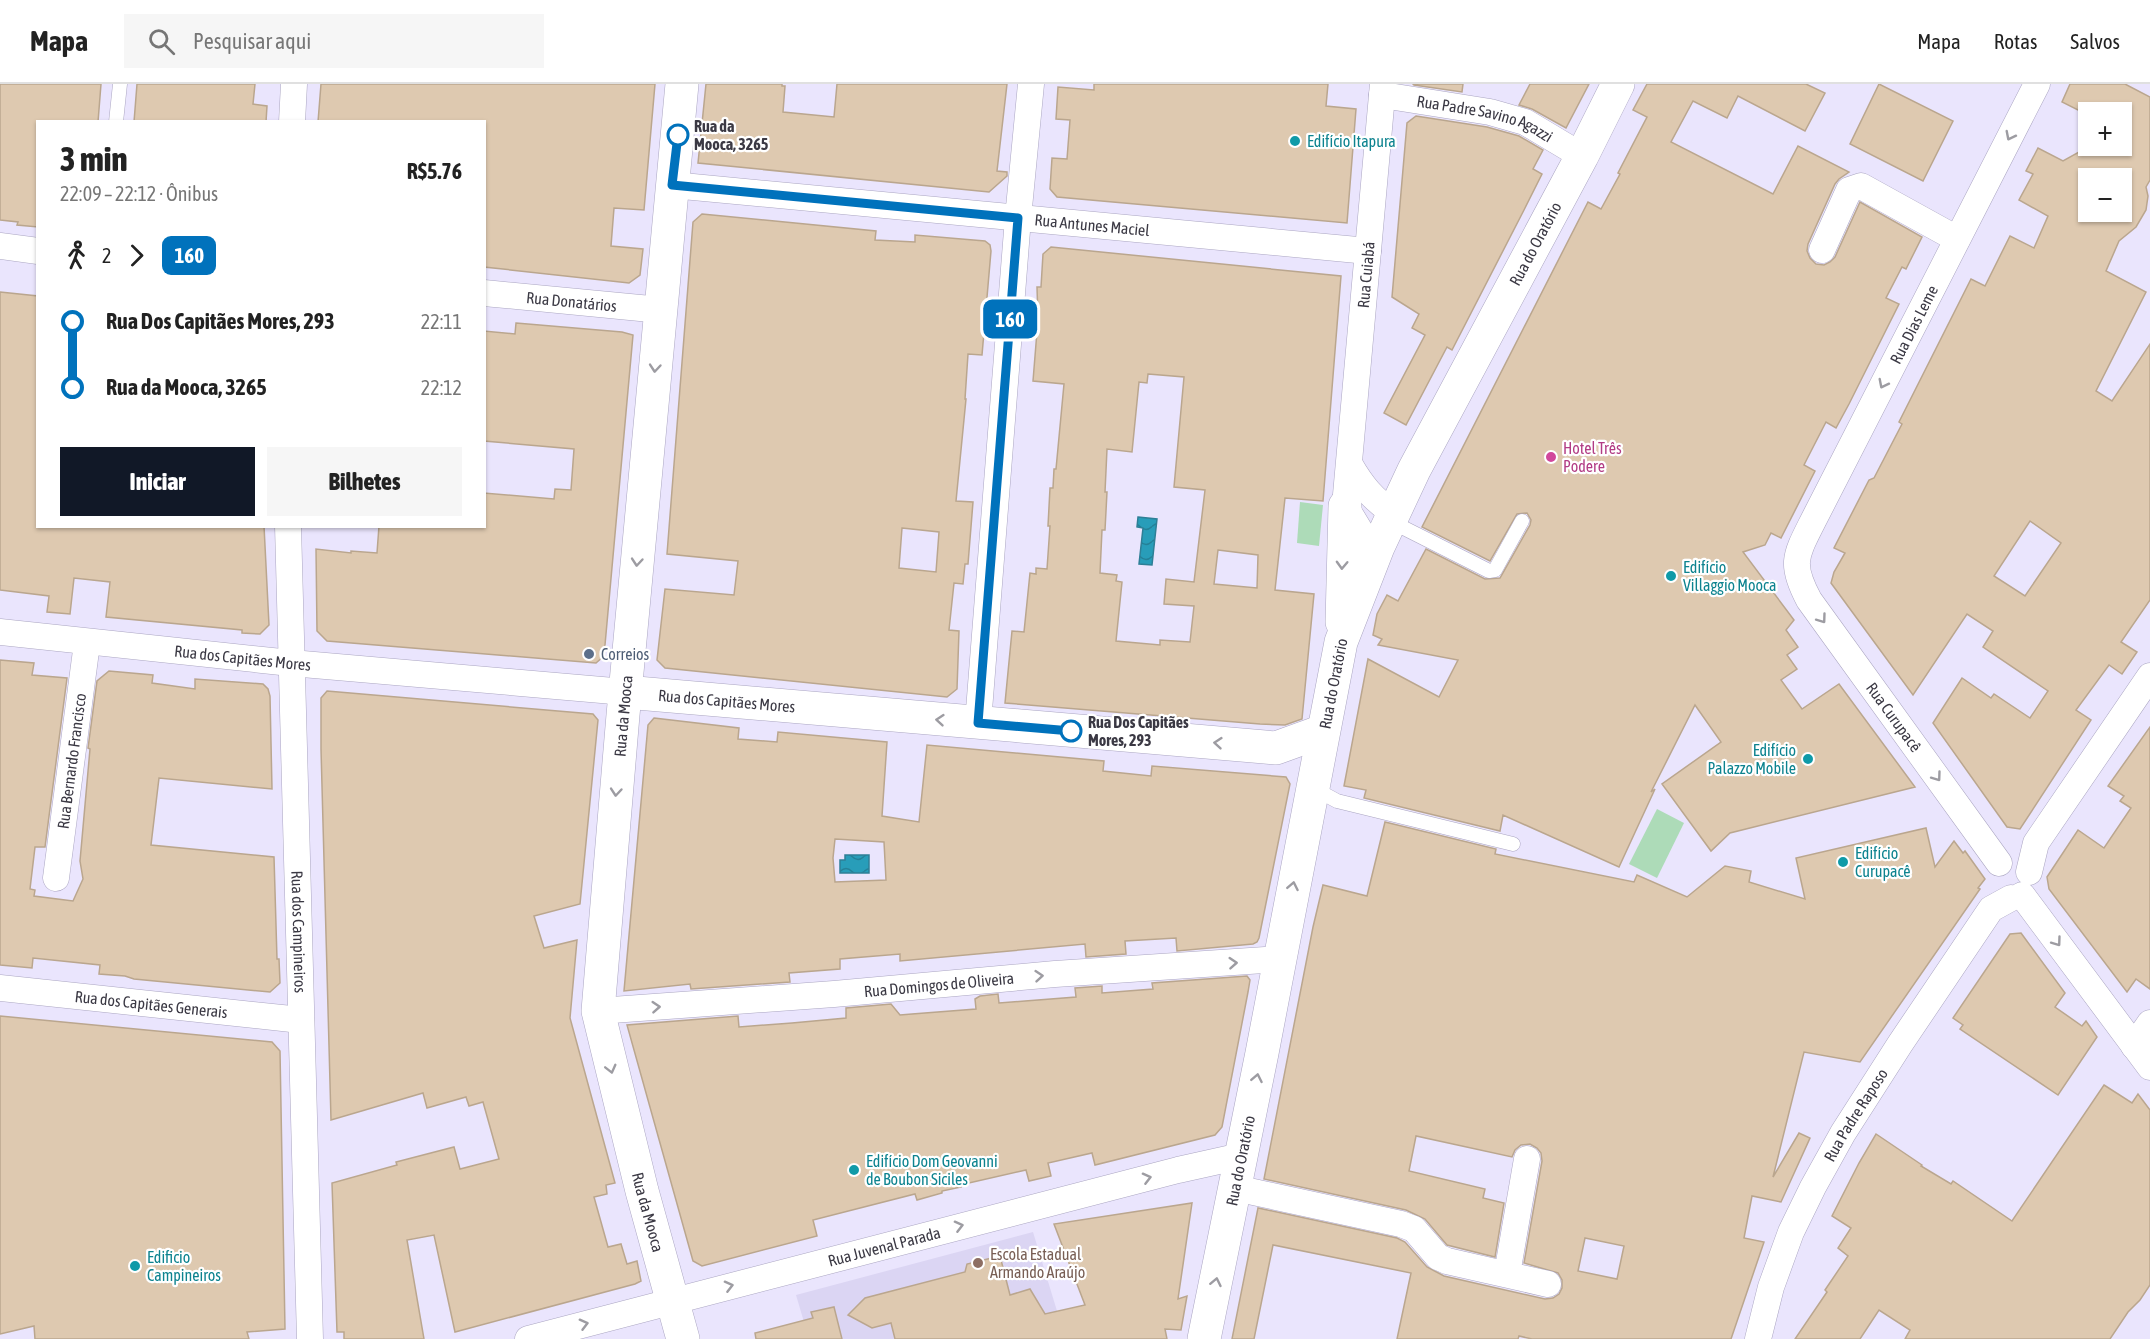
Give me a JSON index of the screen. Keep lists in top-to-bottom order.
{
  "streets": {
    "street": [
      "Rua Padre Savino Agazzi",
      "Rua Antunes Maciel",
      "Rua do Oratório",
      "Rua Cuiabá",
      "Rua Donatários",
      "Rua Dias Leme",
      "Rua dos Capitães Mores",
      "Rua da Mooca",
      "Rua Curupacê",
      "Rua Bernardo Francisco",
      "Rua dos Campineiros",
      "Rua Domingos de Oliveira",
      "Rua dos Capitães Generais",
      "Rua Padre Raposo",
      "Rua Juvenal Parada"
    ]
  },
  "crossings": [
    ["Rua Padre Savino Agazzi", "Rua do Oratório"],
    ["Rua Padre Savino Agazzi", "Rua Cuiabá"],
    ["Rua Antunes Maciel", "Rua Cuiabá"],
    ["Rua Antunes Maciel", "Rua da Mooca"],
    ["Rua do Oratório", "Rua dos Capitães Mores"],
    ["Rua do Oratório", "Rua Domingos de Oliveira"],
    ["Rua do Oratório", "Rua Juvenal Parada"],
    ["Rua Donatários", "Rua da Mooca"],
    ["Rua Dias Leme", "Rua Curupacê"],
    ["Rua dos Capitães Mores", "Rua da Mooca"],
    ["Rua dos Capitães Mores", "Rua Bernardo Francisco"],
    ["Rua dos Capitães Mores", "Rua dos Campineiros"],
    ["Rua da Mooca", "Rua Domingos de Oliveira"],
    ["Rua da Mooca", "Rua Juvenal Parada"],
    ["Rua Curupacê", "Rua Padre Raposo"],
    ["Rua dos Campineiros", "Rua dos Capitães Generais"]
  ],
  "one_way": [
    "Rua do Oratório",
    "Rua Dias Leme",
    "Rua dos Capitães Mores",
    "Rua da Mooca",
    "Rua Curupacê",
    "Rua Domingos de Oliveira",
    "Rua Juvenal Parada"
  ],
  "places": [
    "Rua da Mooca, 3265",
    "Edifício Itapura",
    "Hotel Três Podere",
    "Edifício Villaggio Mooca",
    "Correios",
    "Rua Dos Capitães Mores, 293",
    "Edifício Palazzo Mobile",
    "Edifício Curupacê",
    "Edifício Dom Geovanni de Boubon Siciles",
    "Escola Estadual Armando Araújo",
    "Edificio Campineiros"
  ],
  "lines": ["bus line 160"],
  "page": {
    "header": "Mapa",
    "search": "Pesquisar aqui",
    "nav": ["Mapa", "Rotas", "Salvos"],
    "on_map": "160",
    "map_buttons": ["+", "−"],
    "heading": ["3 min", "22:09 – 22:12 · Ônibus", "R$5.76"],
    "legs": ["2", "160"],
    "list": [
      {
        "name": "Rua Dos Capitães Mores, 293",
        "value": "22:11"
      },
      {
        "name": "Rua da Mooca, 3265",
        "value": "22:12"
      }
    ],
    "buttons": ["Iniciar", "Bilhetes"]
  }
}
